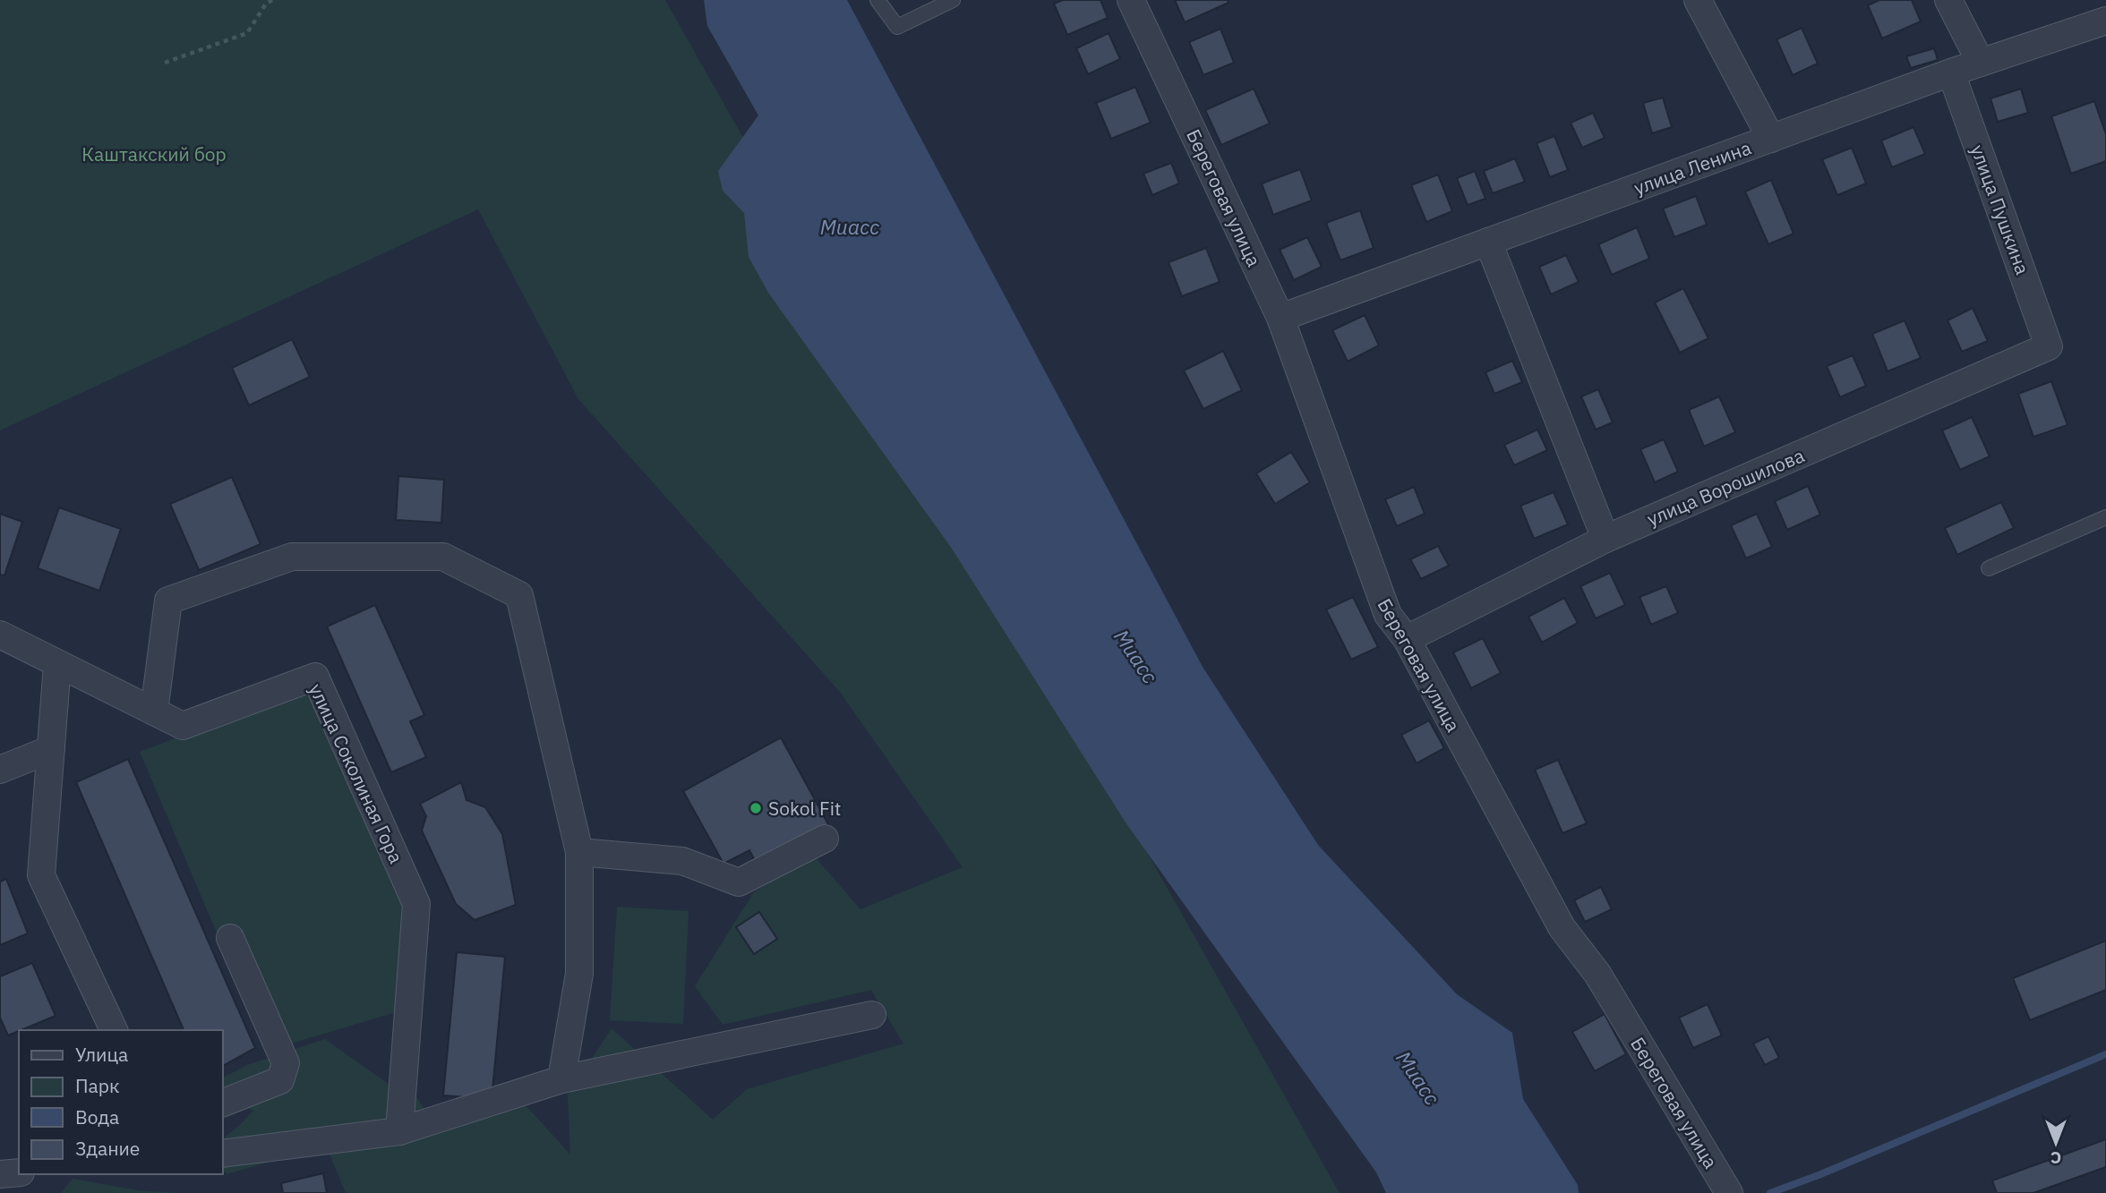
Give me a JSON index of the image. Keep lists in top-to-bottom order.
{
  "streets": {
    "street": [
      "улица Ленина",
      "Береговая улица",
      "улица Пушкина",
      "улица Ворошилова",
      "улица Соколиная Гора"
    ]
  },
  "crossings": [
    ["улица Ленина", "Береговая улица"],
    ["улица Ленина", "улица Пушкина"],
    ["Береговая улица", "улица Ворошилова"],
    ["улица Пушкина", "улица Ворошилова"]
  ],
  "water": ["Миасс"],
  "parks": ["Каштакский бор"],
  "places": ["Sokol Fit"],
  "legend": [
    "Улица",
    "Парк",
    "Вода",
    "Здание"
  ],
  "north": "bottom"
}
